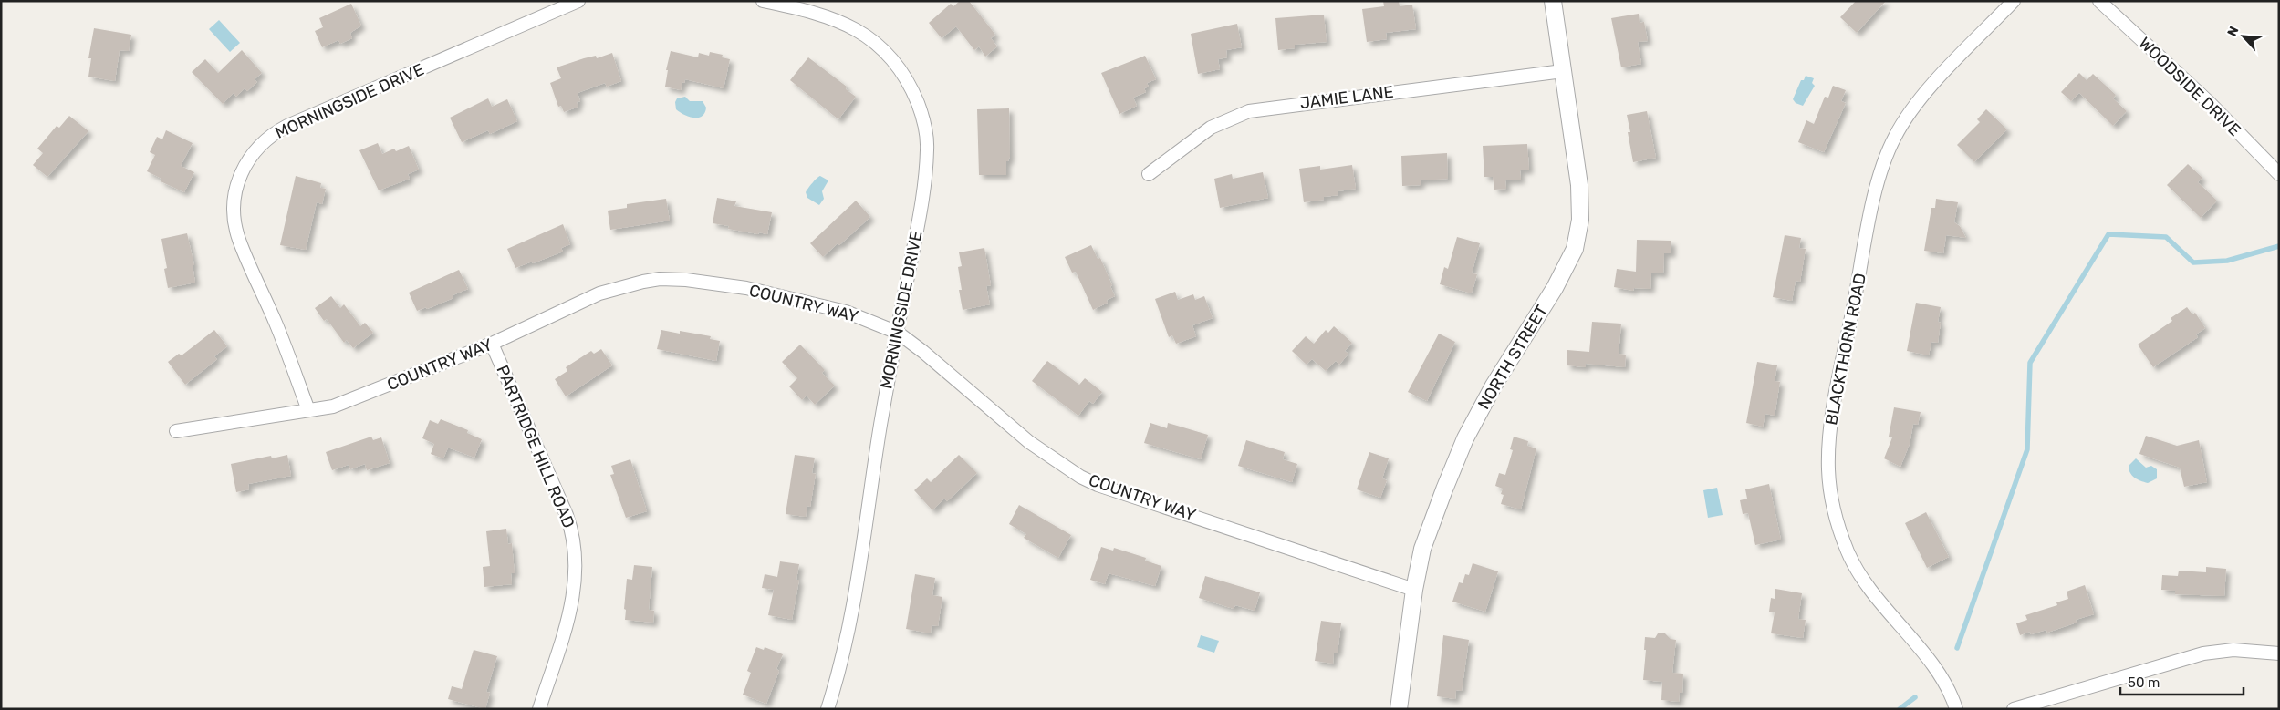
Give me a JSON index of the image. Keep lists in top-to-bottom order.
{
  "streets": {
    "street": [
      "WOODSIDE DRIVE",
      "JAMIE LANE",
      "MORNINGSIDE DRIVE",
      "COUNTRY WAY",
      "BLACKTHORN ROAD",
      "NORTH STREET",
      "PARTRIDGE HILL ROAD"
    ]
  },
  "crossings": [
    ["JAMIE LANE", "NORTH STREET"],
    ["MORNINGSIDE DRIVE", "COUNTRY WAY"],
    ["COUNTRY WAY", "NORTH STREET"],
    ["COUNTRY WAY", "PARTRIDGE HILL ROAD"]
  ],
  "scale_bar": "50 m",
  "north": "top left"
}
